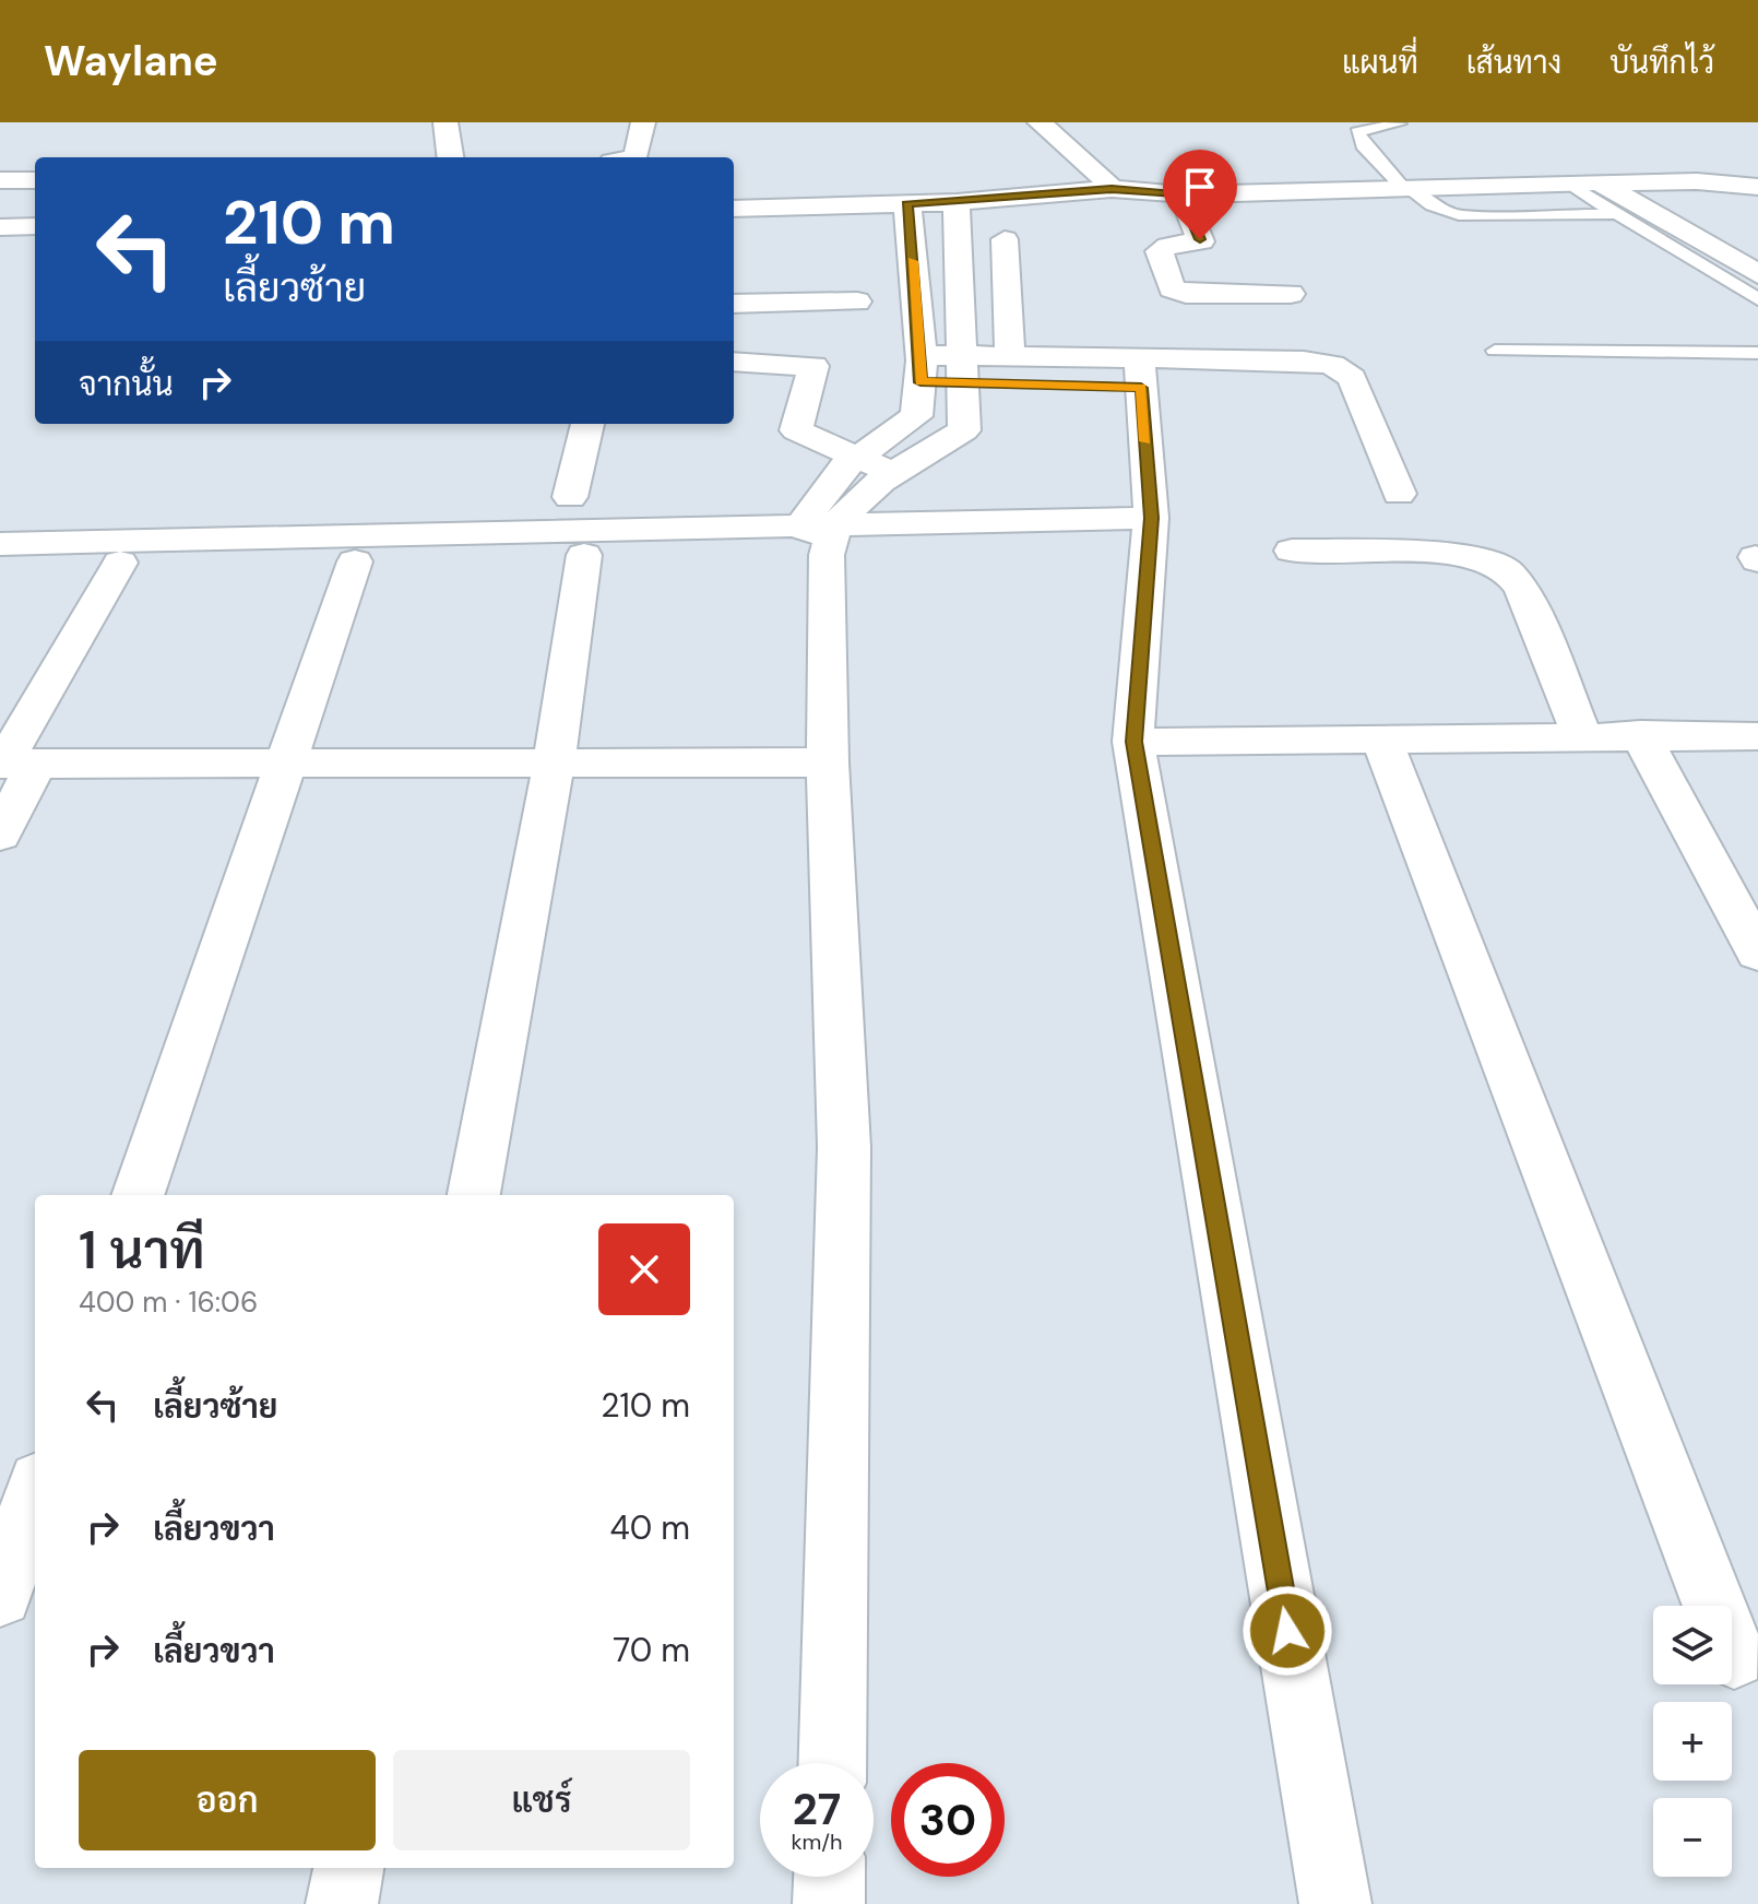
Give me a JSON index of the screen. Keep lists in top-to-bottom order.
{
  "page": {
    "header": "Waylane",
    "nav": ["แผนที่", "เส้นทาง", "บันทึกไว้"],
    "turn": ["210 m", "เลี้ยวซ้าย"],
    "then": "จากนั้น",
    "heading": ["1 นาที", "400 m · 16:06"],
    "list": [
      {
        "name": "เลี้ยวซ้าย",
        "value": "210 m"
      },
      {
        "name": "เลี้ยวขวา",
        "value": "40 m"
      },
      {
        "name": "เลี้ยวขวา",
        "value": "70 m"
      }
    ],
    "map_buttons": ["+", "−"],
    "buttons": ["ออก", "แชร์"],
    "speed": "27 km/h",
    "limit": "30"
  }
}
